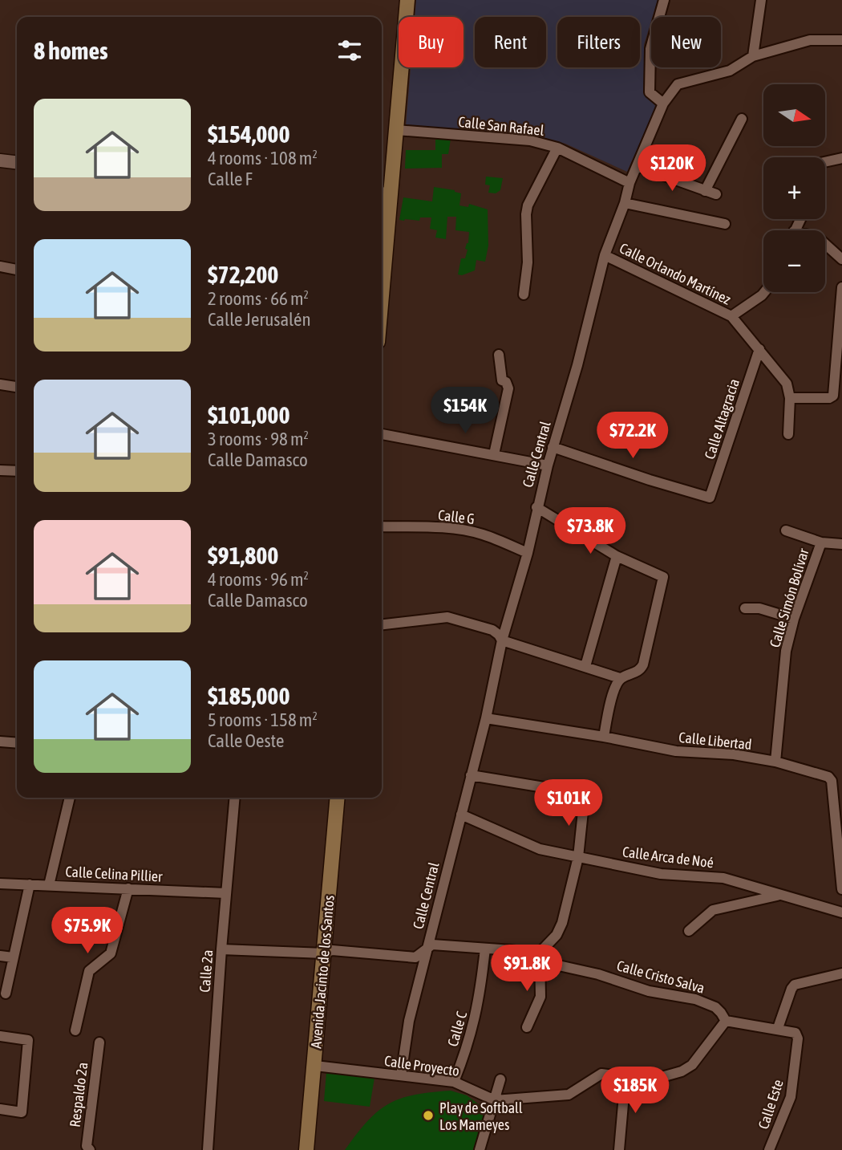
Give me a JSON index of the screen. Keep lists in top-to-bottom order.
{
  "streets": {
    "main road": ["Avenida Jacinto de los Santos"],
    "street": [
      "Calle San Rafael",
      "Calle Orlando Martínez",
      "Calle Altagracia",
      "Calle Central",
      "Calle G",
      "Calle Simón Bolívar",
      "Calle Libertad",
      "Calle Arca de Noé",
      "Calle Celina Pillier",
      "Calle 2a",
      "Calle Cristo Salva",
      "Calle C",
      "Calle Proyecto",
      "Respaldo 2a",
      "Calle Este"
    ]
  },
  "crossings": [
    ["Calle San Rafael", "Calle Central"],
    ["Calle Orlando Martínez", "Calle Altagracia"],
    ["Calle Orlando Martínez", "Calle Central"],
    ["Calle Altagracia", "Calle Central"],
    ["Calle Central", "Calle G"],
    ["Calle Central", "Calle Libertad"],
    ["Calle Central", "Calle Arca de Noé"],
    ["Calle Central", "Calle Cristo Salva"],
    ["Calle Central", "Calle Proyecto"],
    ["Calle Simón Bolívar", "Calle Libertad"],
    ["Calle Celina Pillier", "Calle 2a"],
    ["Calle 2a", "Calle Cristo Salva"],
    ["Avenida Jacinto de los Santos", "Calle Cristo Salva"],
    ["Avenida Jacinto de los Santos", "Calle Proyecto"],
    ["Calle Cristo Salva", "Calle C"],
    ["Calle Cristo Salva", "Calle Proyecto"],
    ["Calle C", "Calle Proyecto"]
  ],
  "places": ["Play de Softball Los Mameyes"],
  "north": "right",
  "page": {
    "chip": [
      "Buy",
      "Rent",
      "Filters",
      "New"
    ],
    "heading": "8 homes",
    "map_buttons": ["+", "−"],
    "list": [
      {
        "name": "$154,000",
        "note": "4 rooms · 108 m² · Calle F"
      },
      {
        "name": "$72,200",
        "note": "2 rooms · 66 m² · Calle Jerusalén"
      },
      {
        "name": "$101,000",
        "note": "3 rooms · 98 m² · Calle Damasco"
      },
      {
        "name": "$91,800",
        "note": "4 rooms · 96 m² · Calle Damasco"
      },
      {
        "name": "$185,000",
        "note": "5 rooms · 158 m² · Calle Oeste"
      }
    ],
    "price": [
      "$120K",
      "$154K",
      "$72.2K",
      "$73.8K",
      "$101K",
      "$75.9K",
      "$91.8K",
      "$185K"
    ]
  }
}
